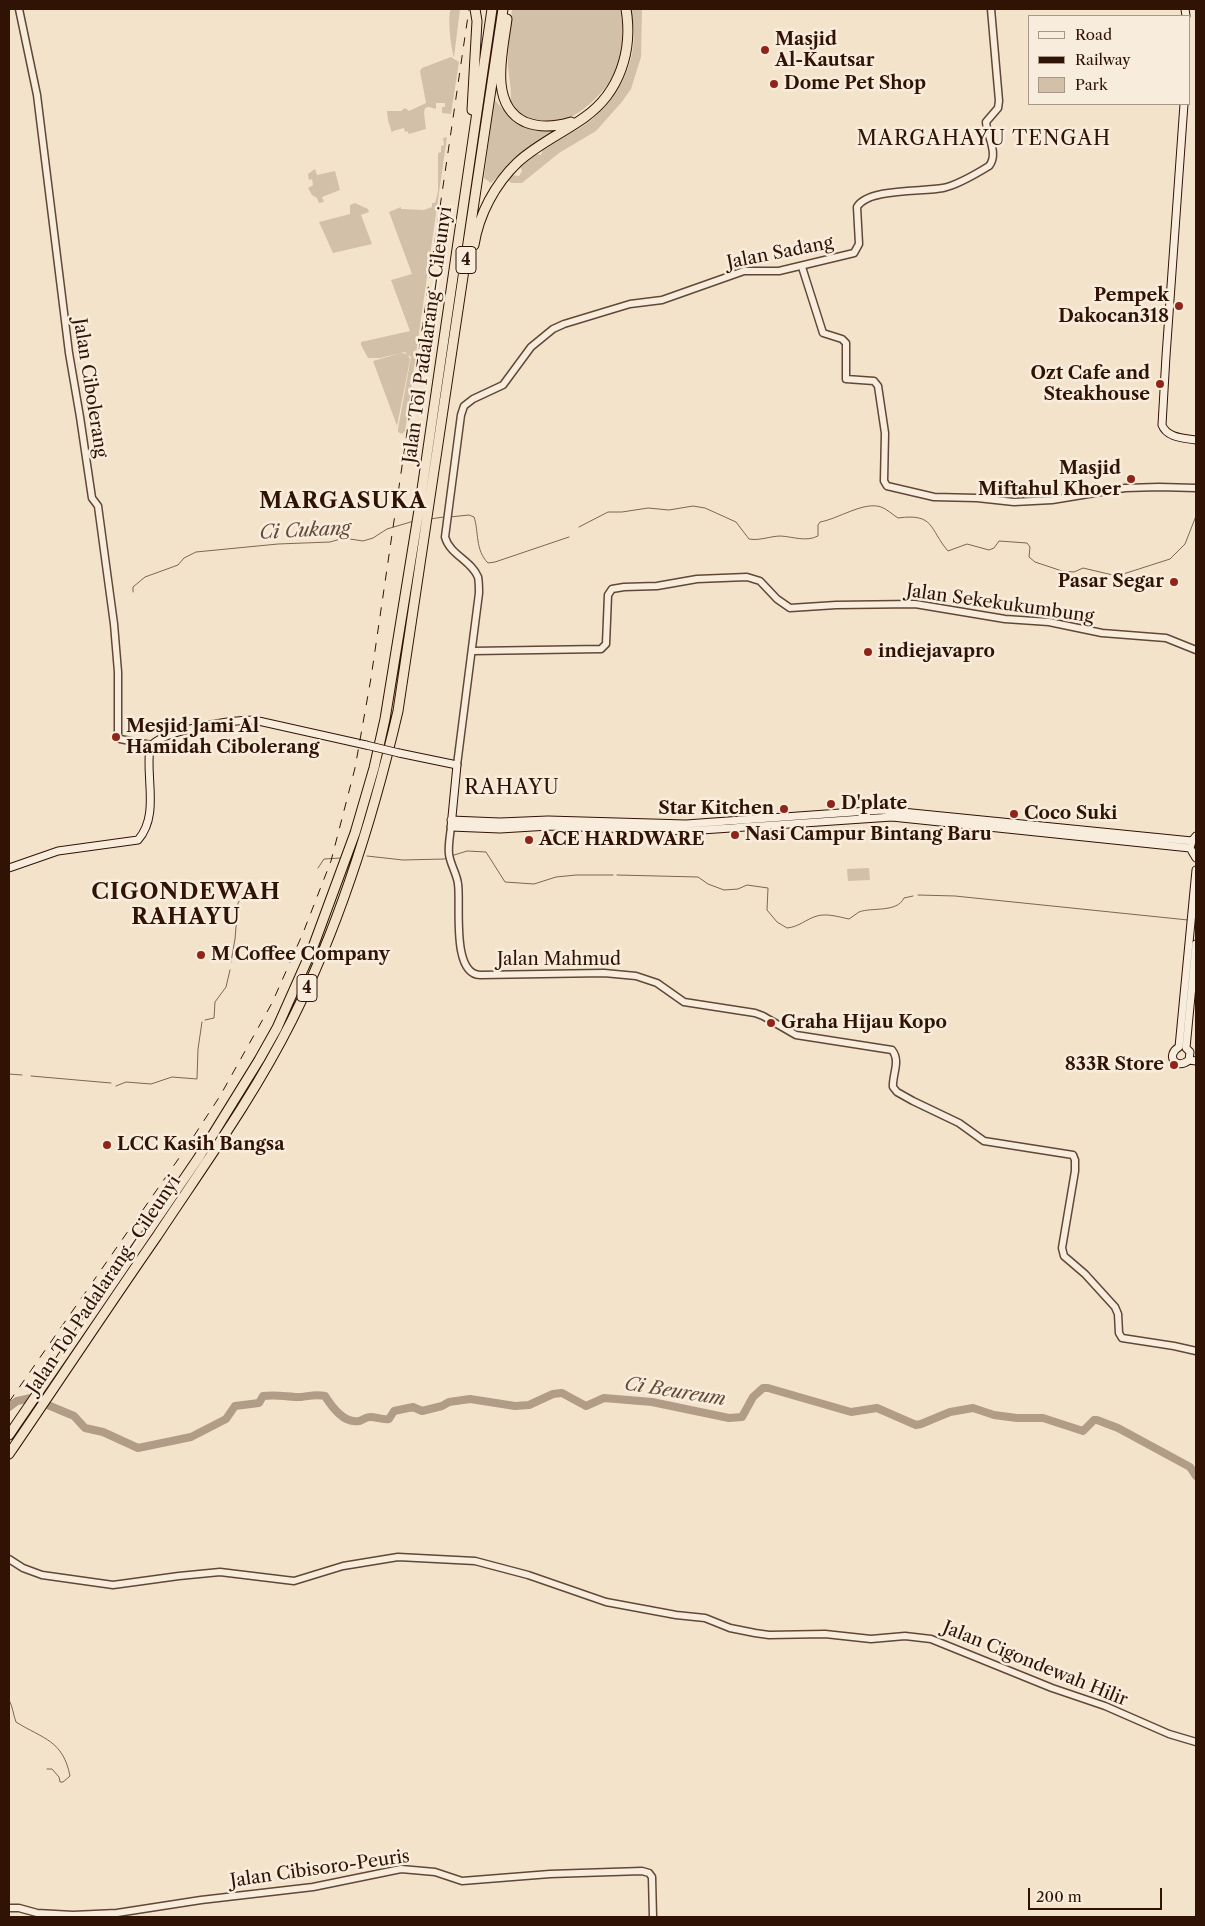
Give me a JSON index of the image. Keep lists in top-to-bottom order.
{
  "streets": {
    "highway": ["4", "Jalan Tol Padalarang–Cileunyi"],
    "street": [
      "Jalan Sadang",
      "Jalan Cibolerang",
      "Jalan Sekekukumbung",
      "Jalan Mahmud",
      "Jalan Cigondewah Hilir",
      "Jalan Cibisoro-Peuris"
    ]
  },
  "crossings": [
    ["Jalan Sadang", "Jalan Sekekukumbung"]
  ],
  "districts": [
    "MARGAHAYU TENGAH",
    "MARGASUKA",
    "RAHAYU",
    "CIGONDEWAH RAHAYU"
  ],
  "water": ["Ci Cukang", "Ci Beureum"],
  "places": [
    "Masjid Al-Kautsar",
    "Dome Pet Shop",
    "Pempek Dakocan318",
    "Ozt Cafe and Steakhouse",
    "Masjid Miftahul Khoer",
    "Pasar Segar",
    "indiejavapro",
    "Mesjid Jami Al Hamidah Cibolerang",
    "D'plate",
    "Star Kitchen",
    "Coco Suki",
    "Nasi Campur Bintang Baru",
    "ACE HARDWARE",
    "M Coffee Company",
    "Graha Hijau Kopo",
    "833R Store",
    "LCC Kasih Bangsa"
  ],
  "legend": ["Road", "Railway", "Park"],
  "scale_bar": "200 m"
}
